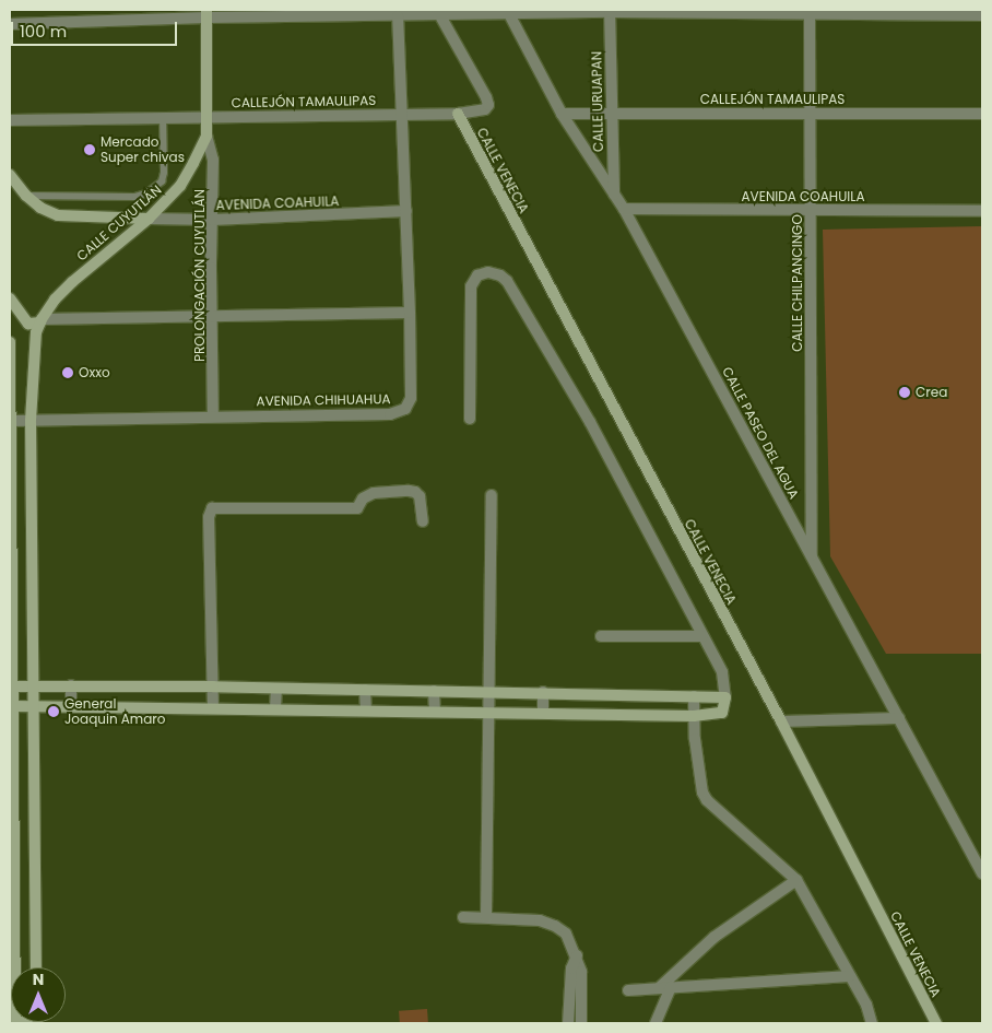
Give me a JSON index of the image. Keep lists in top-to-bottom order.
{
  "streets": {
    "street": [
      "CALLEJÓN TAMAULIPAS",
      "CALLE URUAPAN",
      "CALLE VENECIA",
      "AVENIDA COAHUILA",
      "CALLE CUYUTLÁN",
      "PROLONGACIÓN CUYUTLÁN",
      "CALLE CHILPANCINGO",
      "AVENIDA CHIHUAHUA",
      "CALLE PASEO DEL AGUA"
    ]
  },
  "crossings": [
    ["CALLEJÓN TAMAULIPAS", "CALLE URUAPAN"],
    ["CALLEJÓN TAMAULIPAS", "CALLE VENECIA"],
    ["CALLEJÓN TAMAULIPAS", "CALLE CUYUTLÁN"],
    ["CALLEJÓN TAMAULIPAS", "CALLE CHILPANCINGO"],
    ["CALLEJÓN TAMAULIPAS", "AVENIDA CHIHUAHUA"],
    ["CALLEJÓN TAMAULIPAS", "CALLE PASEO DEL AGUA"],
    ["CALLE URUAPAN", "CALLE PASEO DEL AGUA"],
    ["AVENIDA COAHUILA", "CALLE CUYUTLÁN"],
    ["AVENIDA COAHUILA", "PROLONGACIÓN CUYUTLÁN"],
    ["AVENIDA COAHUILA", "CALLE CHILPANCINGO"],
    ["AVENIDA COAHUILA", "AVENIDA CHIHUAHUA"],
    ["AVENIDA COAHUILA", "CALLE PASEO DEL AGUA"],
    ["CALLE CUYUTLÁN", "PROLONGACIÓN CUYUTLÁN"],
    ["PROLONGACIÓN CUYUTLÁN", "AVENIDA CHIHUAHUA"],
    ["CALLE CHILPANCINGO", "CALLE PASEO DEL AGUA"]
  ],
  "places": [
    "Mercado Super chivas",
    "Oxxo",
    "Crea",
    "General Joaquin Amaro"
  ],
  "scale_bar": "100 m",
  "north": "top"
}
